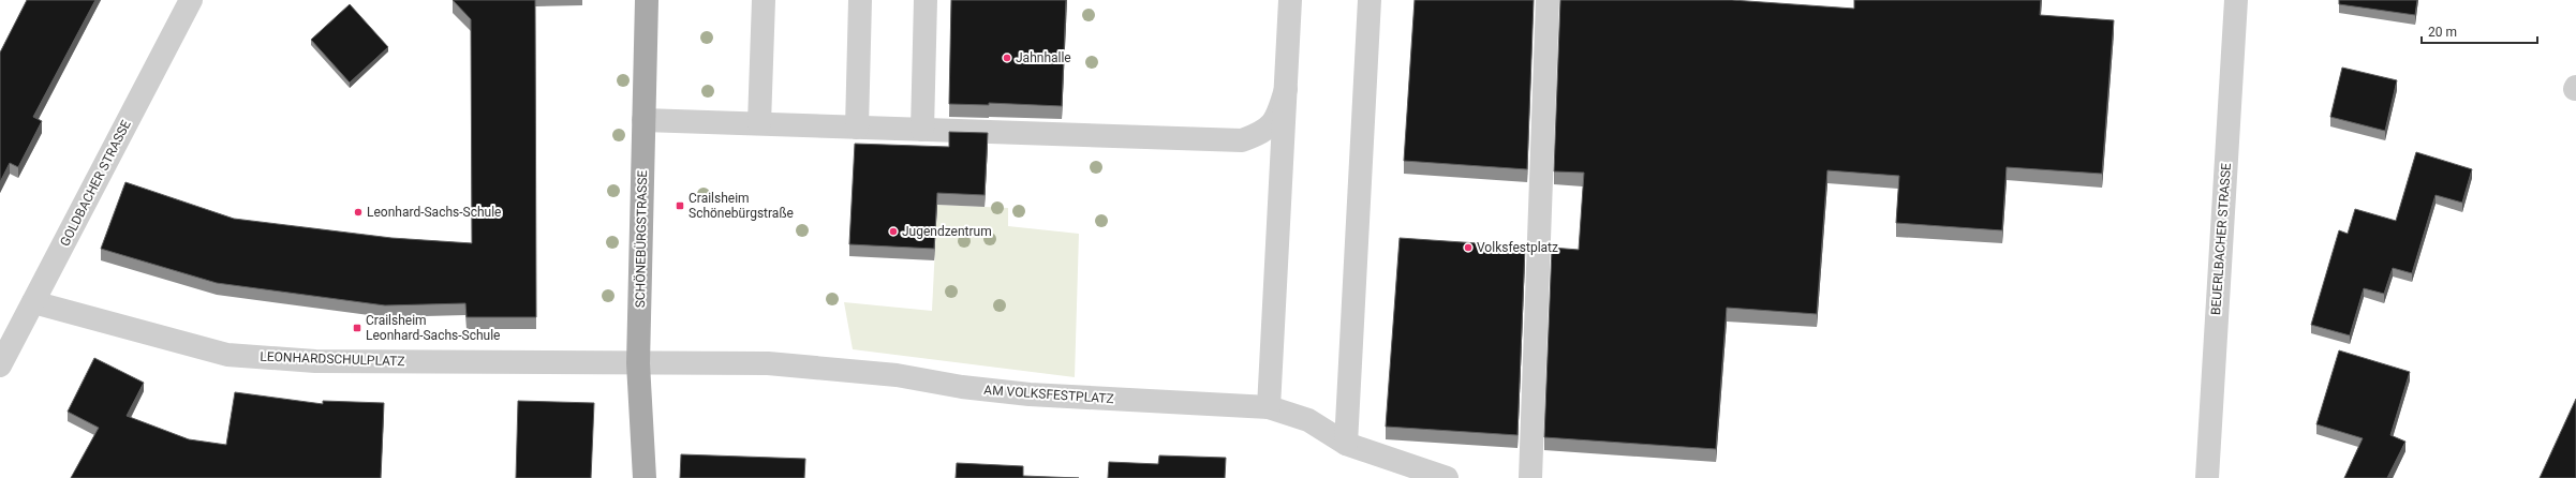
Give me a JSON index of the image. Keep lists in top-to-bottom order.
{
  "streets": {
    "main road": ["SCHÖNEBÜRGSTRASSE"],
    "street": [
      "GOLDBACHER STRASSE",
      "BEUERLBACHER STRASSE",
      "LEONHARDSCHULPLATZ",
      "AM VOLKSFESTPLATZ"
    ]
  },
  "crossings": [
    ["GOLDBACHER STRASSE", "LEONHARDSCHULPLATZ"],
    ["SCHÖNEBÜRGSTRASSE", "LEONHARDSCHULPLATZ"],
    ["SCHÖNEBÜRGSTRASSE", "AM VOLKSFESTPLATZ"],
    ["LEONHARDSCHULPLATZ", "AM VOLKSFESTPLATZ"]
  ],
  "places": {
    "other": [
      "Jahnhalle",
      "Leonhard-Sachs-Schule",
      "Jugendzentrum",
      "Volksfestplatz"
    ],
    "transit": ["Crailsheim Schönebürgstraße", "Crailsheim Leonhard-Sachs-Schule"]
  },
  "scale_bar": "20 m"
}
